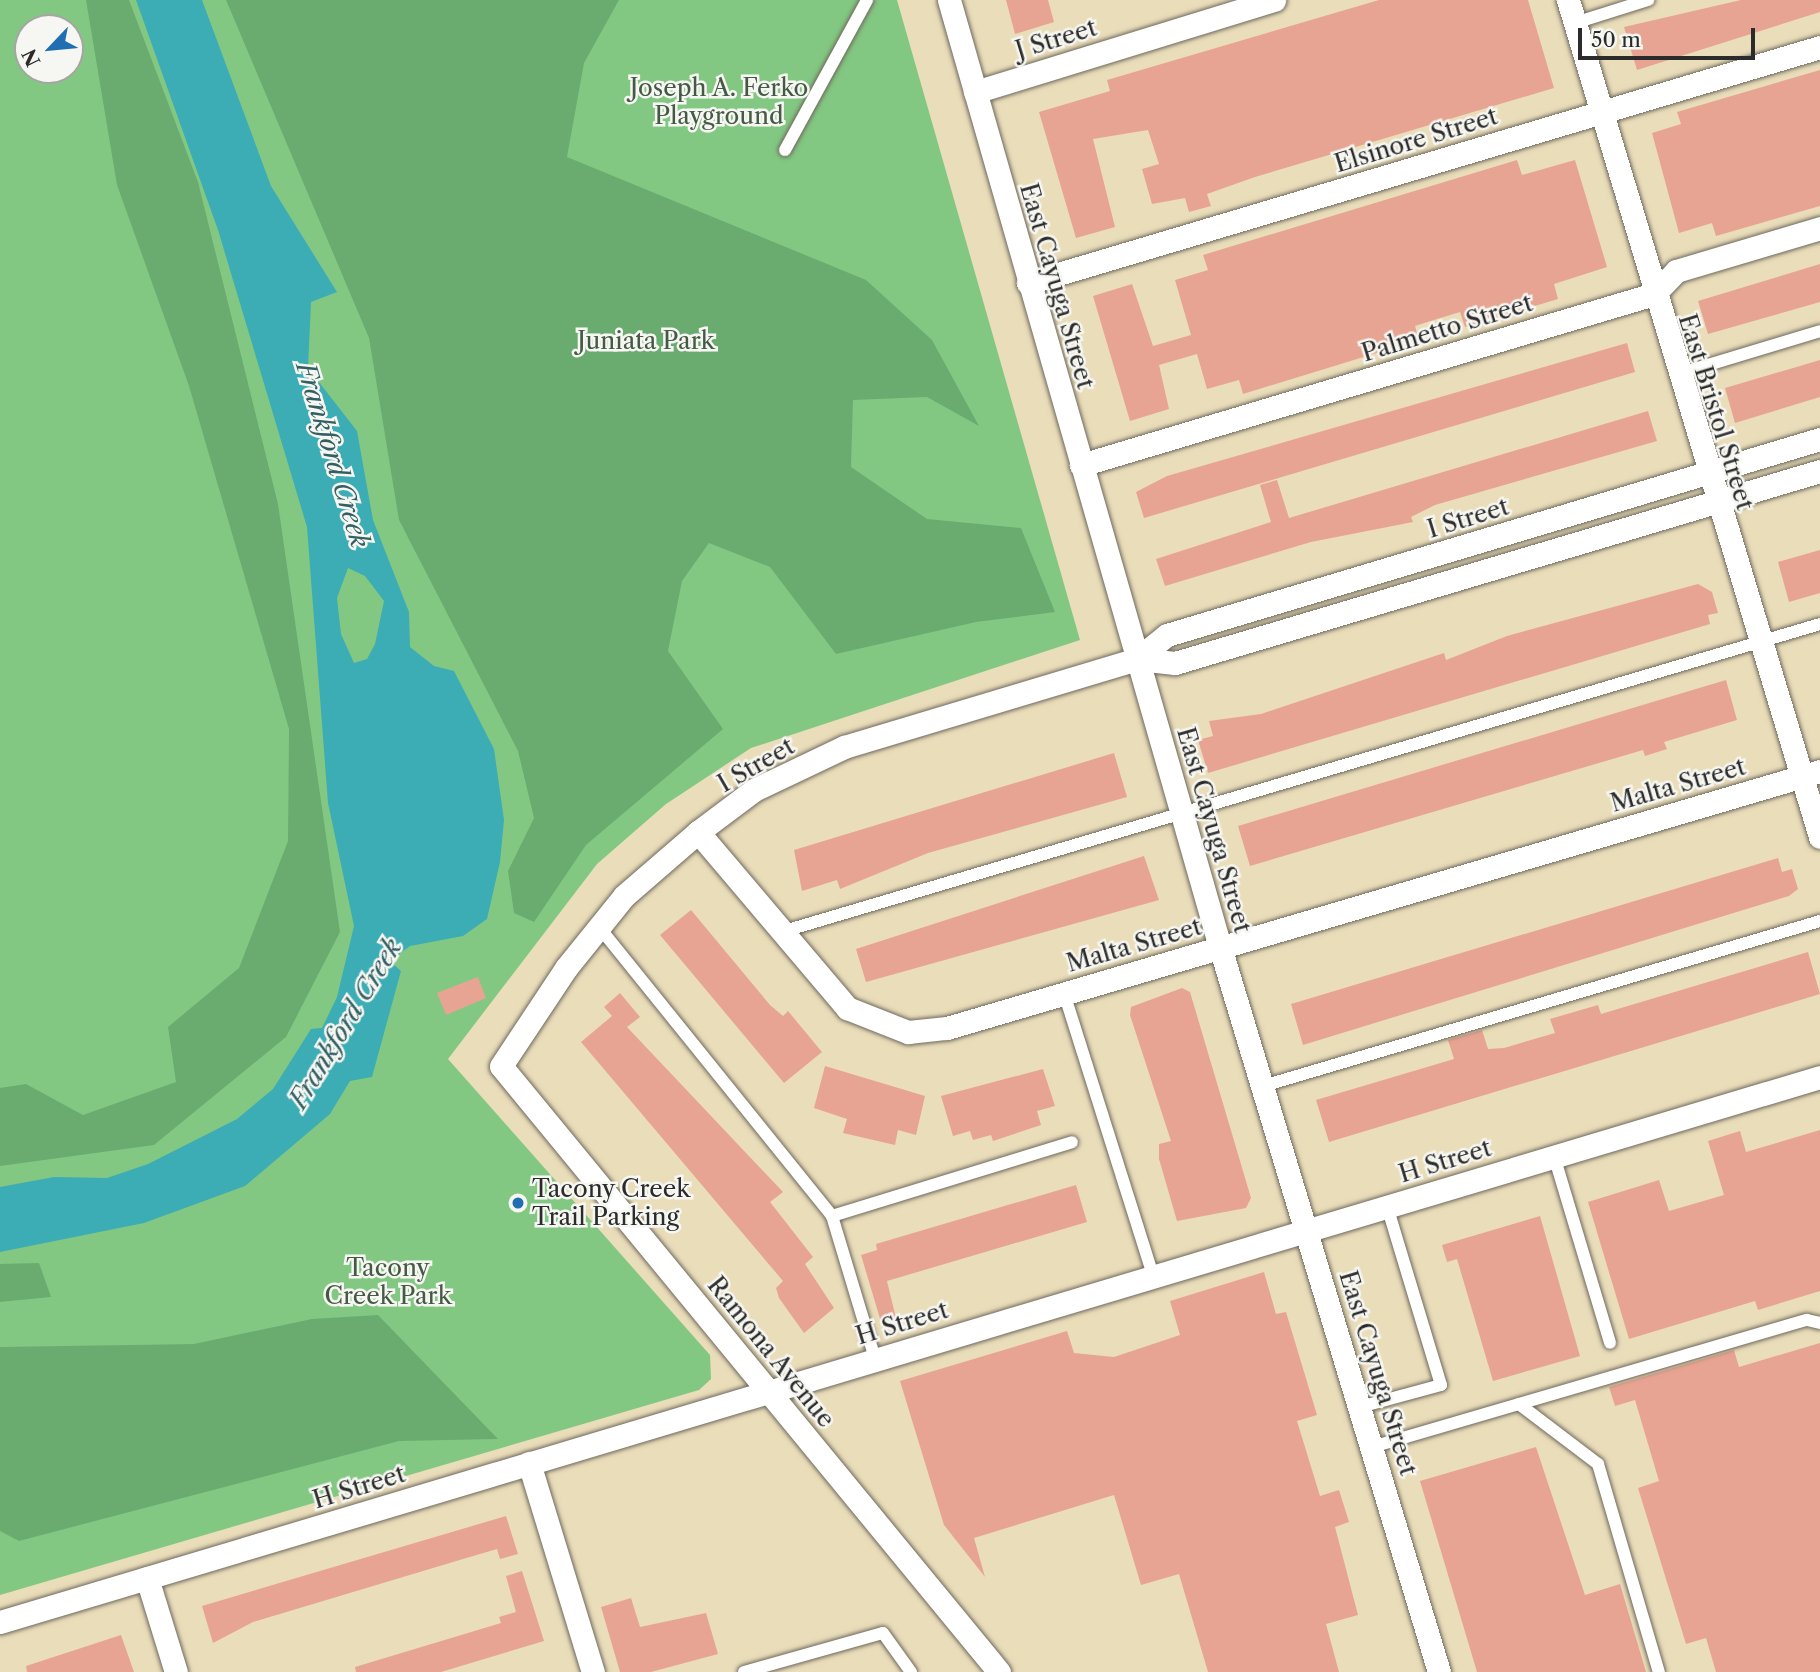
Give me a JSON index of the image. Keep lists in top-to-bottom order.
{
  "streets": {
    "street": [
      "J Street",
      "Elsinore Street",
      "East Cayuga Street",
      "Palmetto Street",
      "East Bristol Street",
      "I Street",
      "Malta Street",
      "H Street",
      "Ramona Avenue"
    ]
  },
  "crossings": [
    ["J Street", "East Cayuga Street"],
    ["Elsinore Street", "East Cayuga Street"],
    ["Elsinore Street", "East Bristol Street"],
    ["East Cayuga Street", "Palmetto Street"],
    ["East Cayuga Street", "I Street"],
    ["East Cayuga Street", "Malta Street"],
    ["East Cayuga Street", "H Street"],
    ["Palmetto Street", "East Bristol Street"],
    ["East Bristol Street", "I Street"],
    ["East Bristol Street", "Malta Street"],
    ["I Street", "Malta Street"],
    ["I Street", "Ramona Avenue"],
    ["H Street", "Ramona Avenue"]
  ],
  "water": ["Frankford Creek"],
  "parks": ["Joseph A. Ferko Playground", "Juniata Park", "Tacony Creek Park"],
  "places": ["Tacony Creek Trail Parking"],
  "scale_bar": "50 m",
  "north": "bottom left"
}
